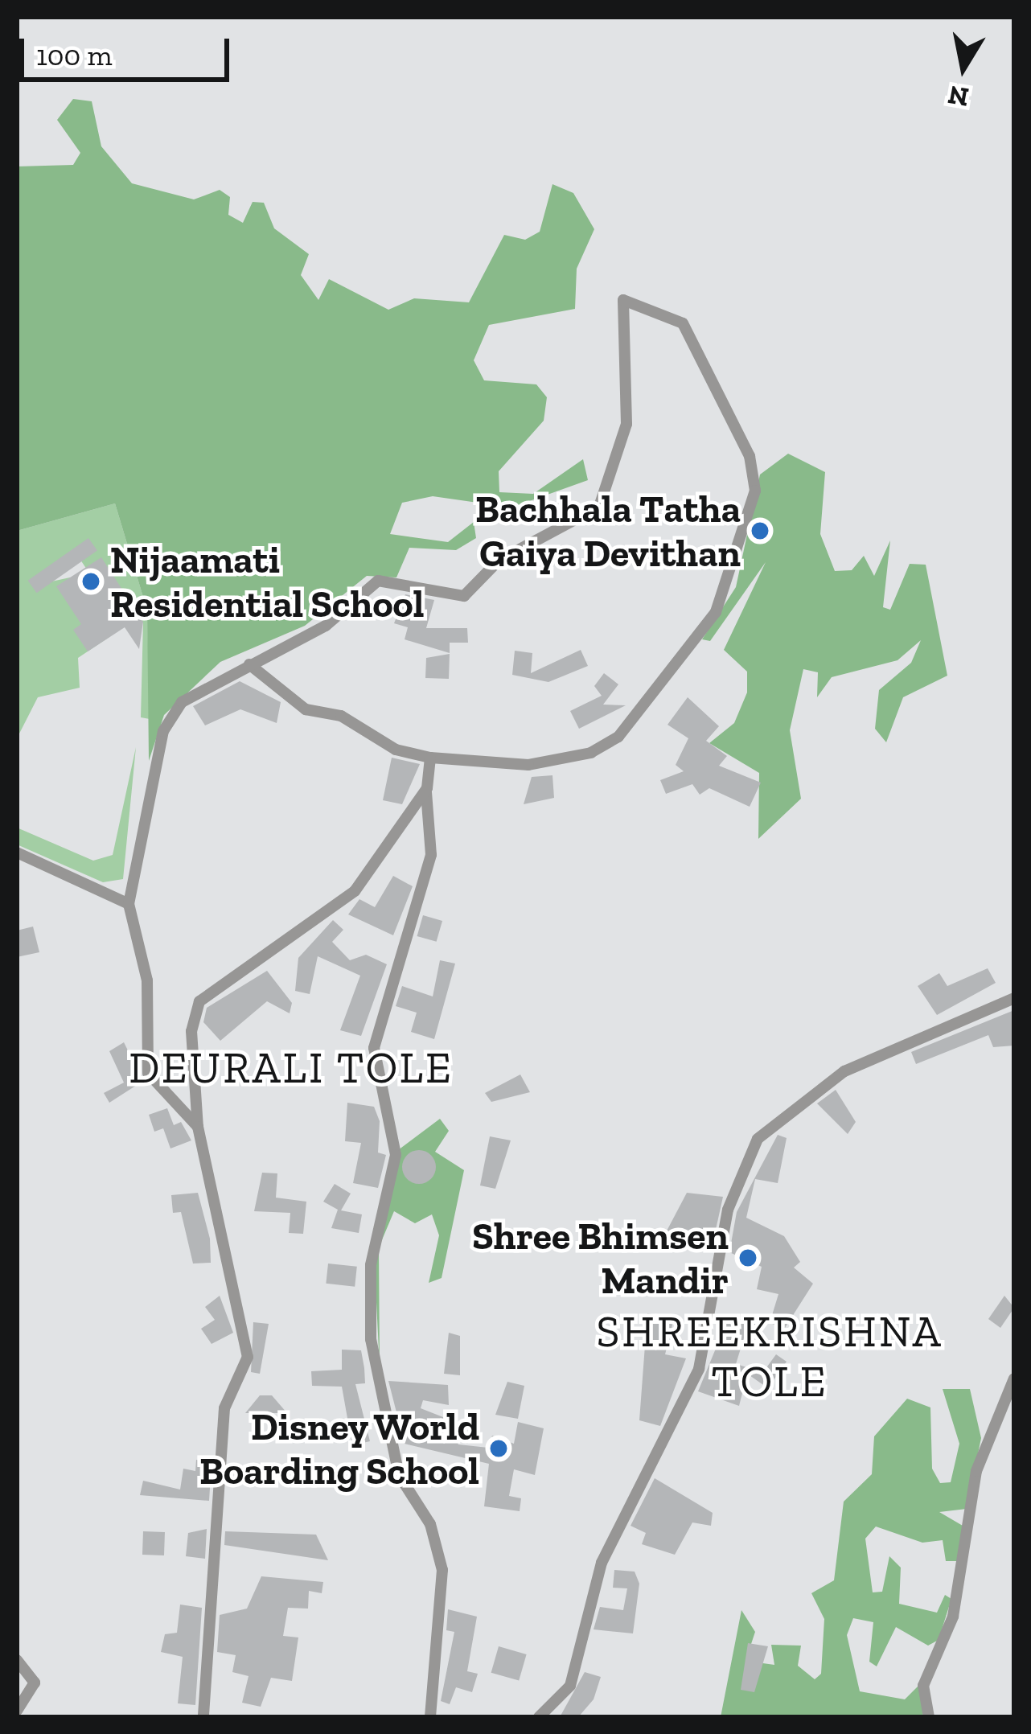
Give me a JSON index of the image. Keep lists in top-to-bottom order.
{
  "districts": ["DEURALI TOLE", "SHREEKRISHNA TOLE"],
  "places": [
    "Bachhala Tatha Gaiya Devithan",
    "Nijaamati Residential School",
    "Shree Bhimsen Mandir",
    "Disney World Boarding School"
  ],
  "scale_bar": "100 m",
  "north": "bottom"
}
